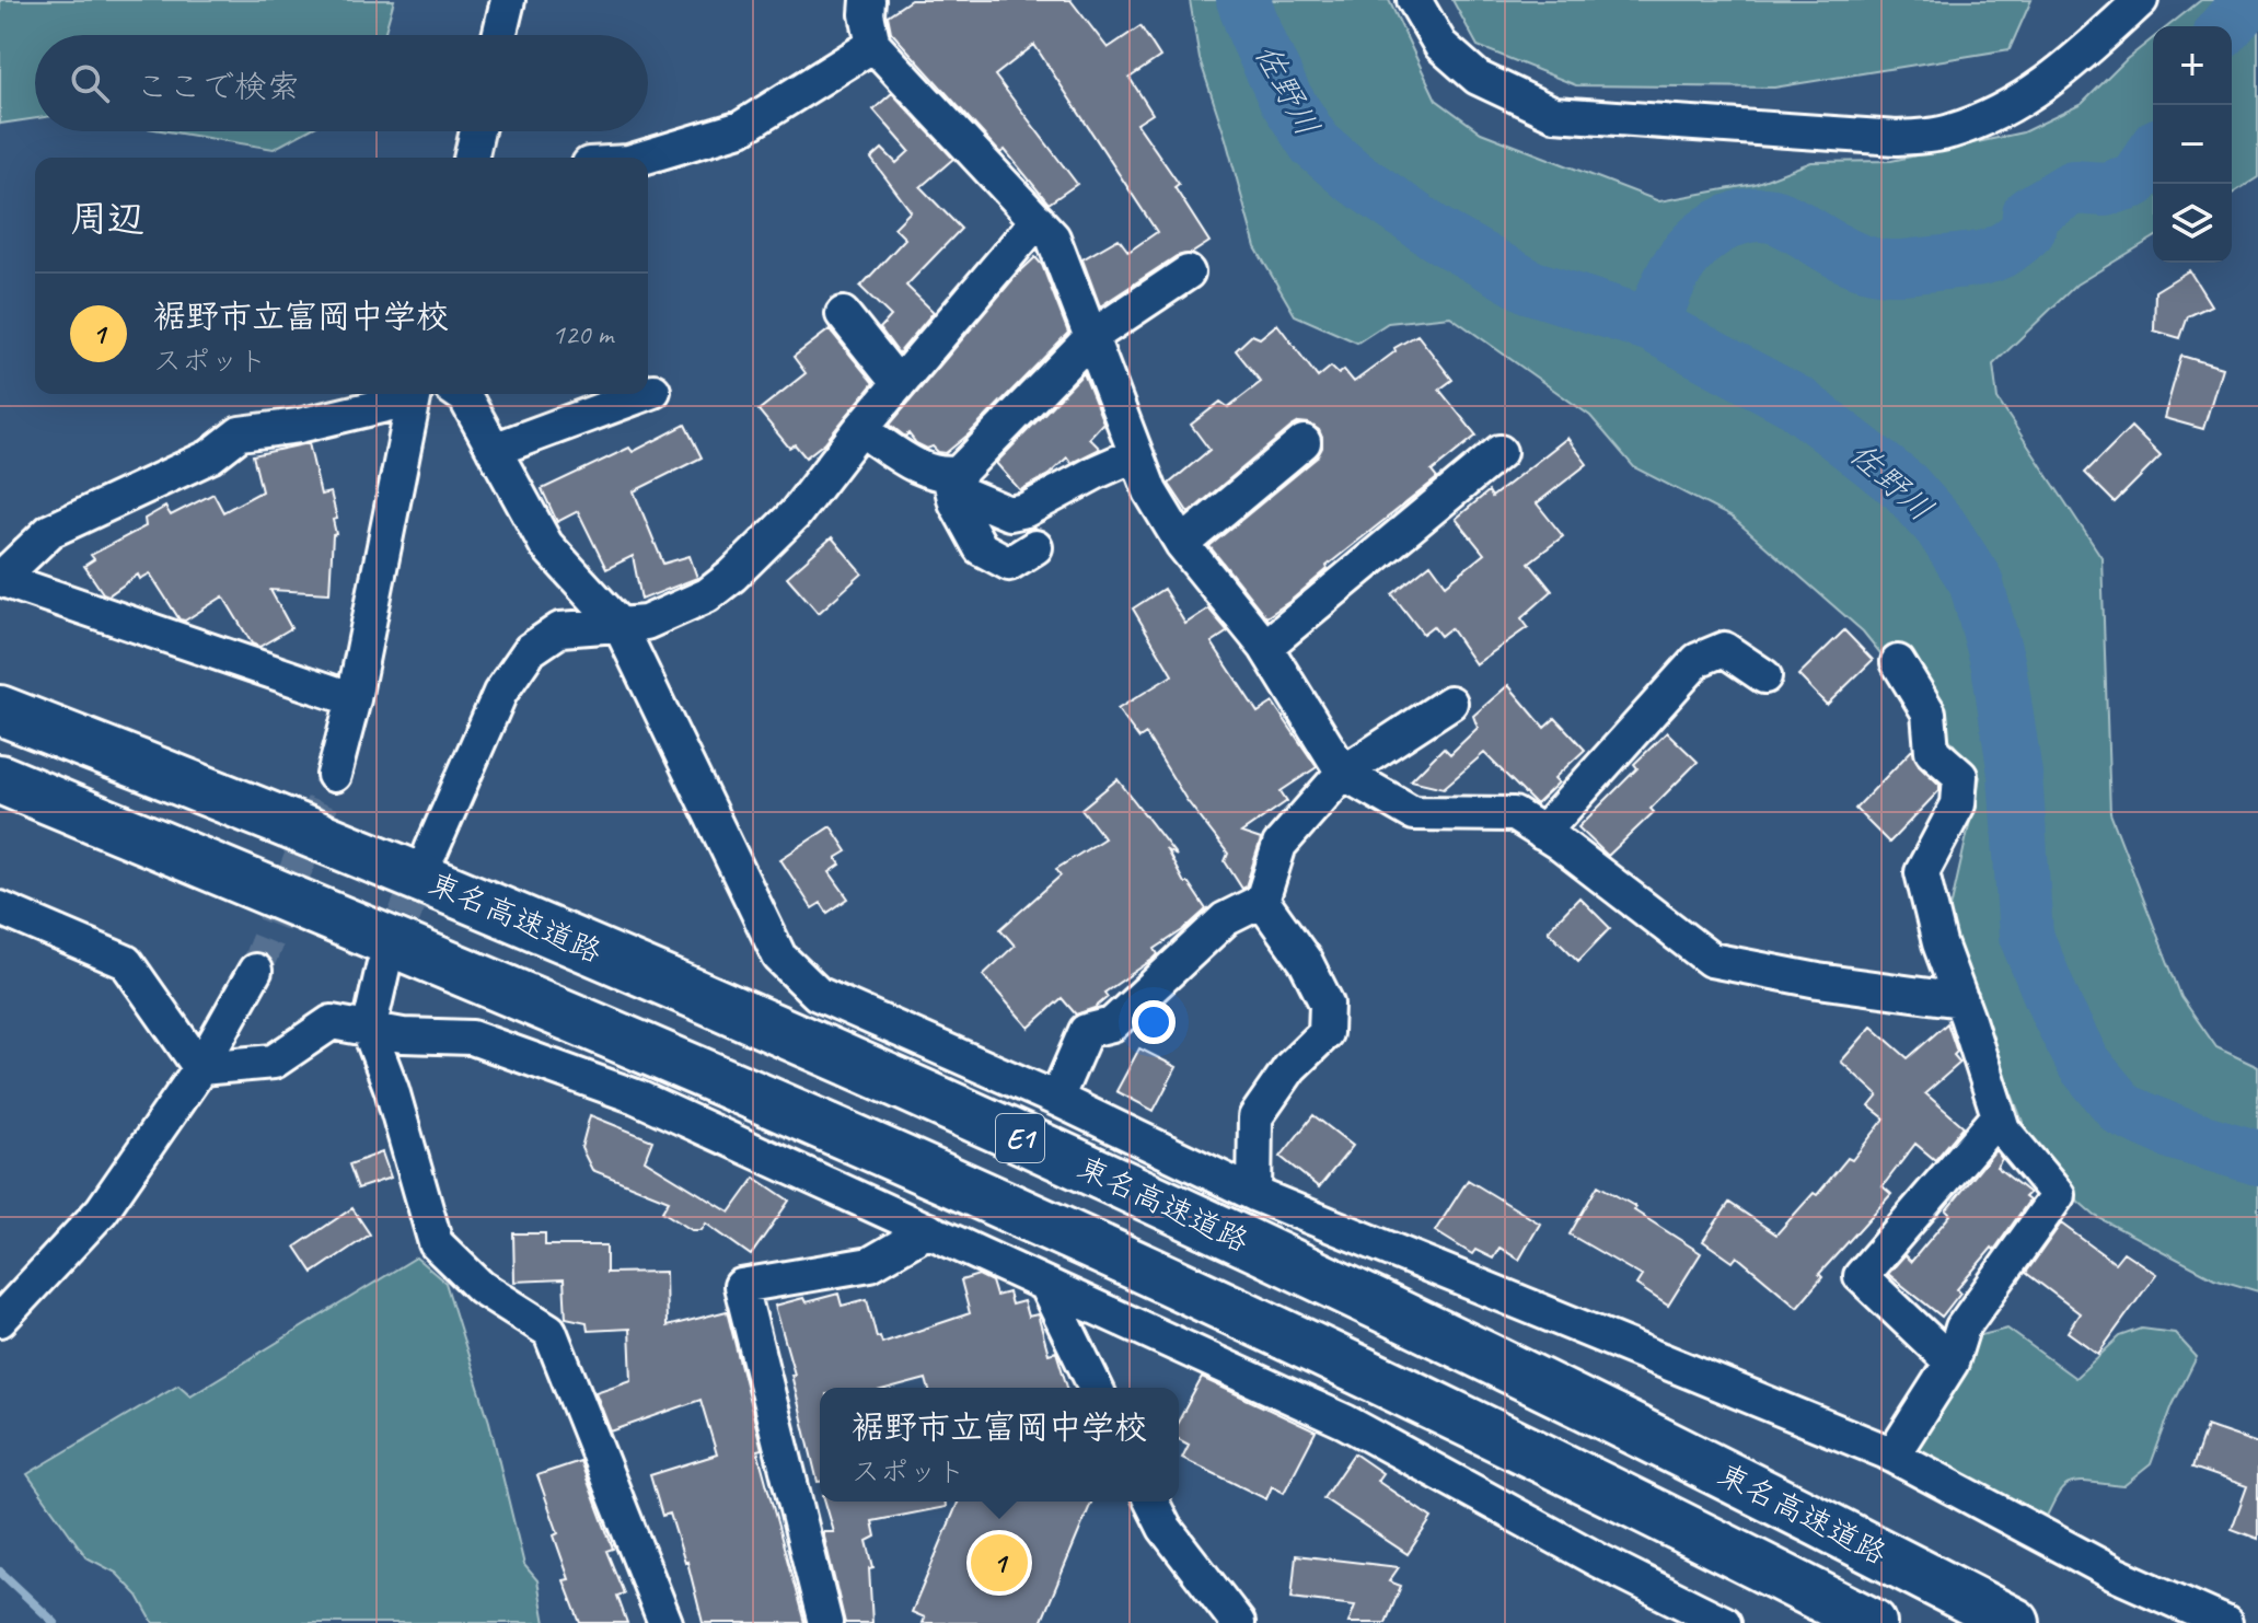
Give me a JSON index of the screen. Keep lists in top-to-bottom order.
{
  "streets": {
    "highway": ["東名高速道路", "E1"]
  },
  "water": ["佐野川"],
  "page": {
    "map_buttons": ["+", "−"],
    "search": "ここで検索",
    "heading": "周辺",
    "list": [
      {
        "mark": "1",
        "name": "裾野市立富岡中学校",
        "note": "スポット",
        "value": "120 m"
      }
    ],
    "popup": ["裾野市立富岡中学校", "スポット"],
    "pins": "1"
  }
}
